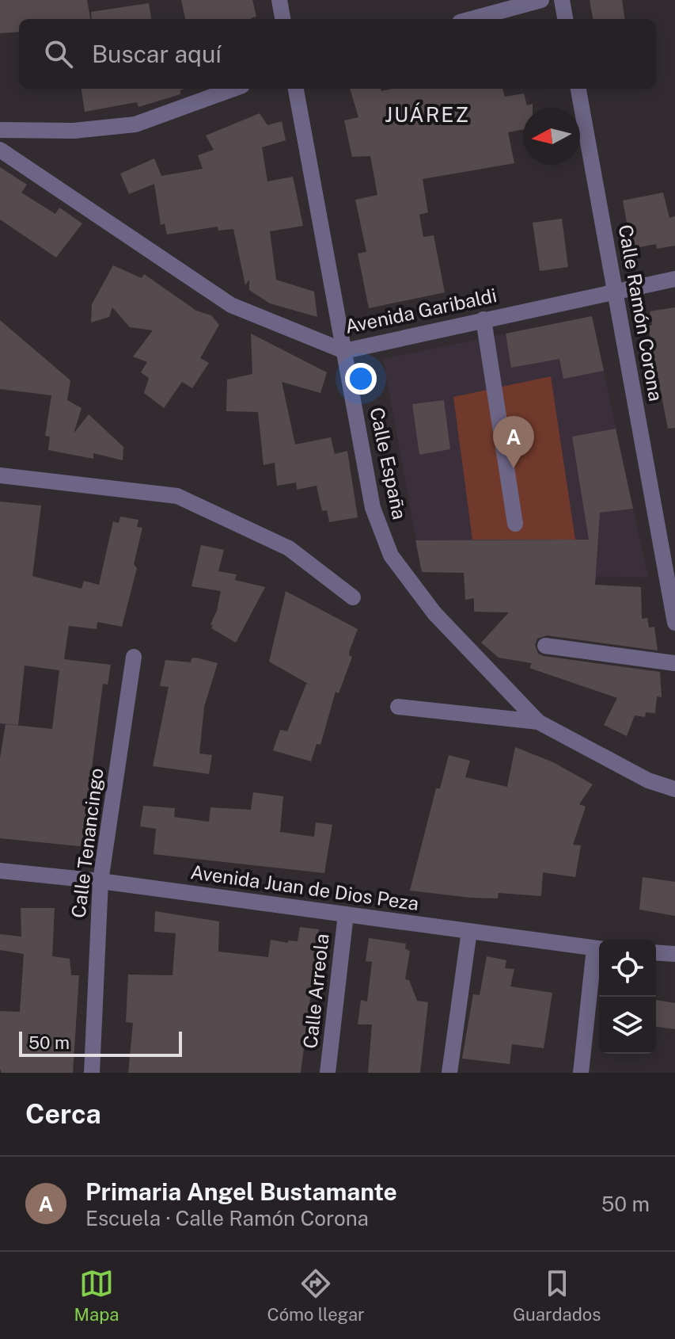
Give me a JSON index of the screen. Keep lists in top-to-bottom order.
{
  "streets": {
    "street": [
      "Avenida Garibaldi",
      "Calle Ramón Corona",
      "Calle España",
      "Calle Tenancingo",
      "Avenida Juan de Dios Peza",
      "Calle Arreola"
    ]
  },
  "crossings": [
    ["Avenida Garibaldi", "Calle Ramón Corona"],
    ["Avenida Garibaldi", "Calle España"],
    ["Calle Tenancingo", "Avenida Juan de Dios Peza"],
    ["Avenida Juan de Dios Peza", "Calle Arreola"]
  ],
  "districts": ["JUÁREZ"],
  "scale_bar": "50 m",
  "north": "left",
  "page": {
    "search": "Buscar aquí",
    "pins": "A",
    "scale": "50 m",
    "heading": "Cerca",
    "list": [
      {
        "mark": "A",
        "name": "Primaria Angel Bustamante",
        "note": "Escuela · Calle Ramón Corona",
        "value": "50 m"
      }
    ],
    "nav": ["Mapa", "Cómo llegar", "Guardados"]
  }
}
